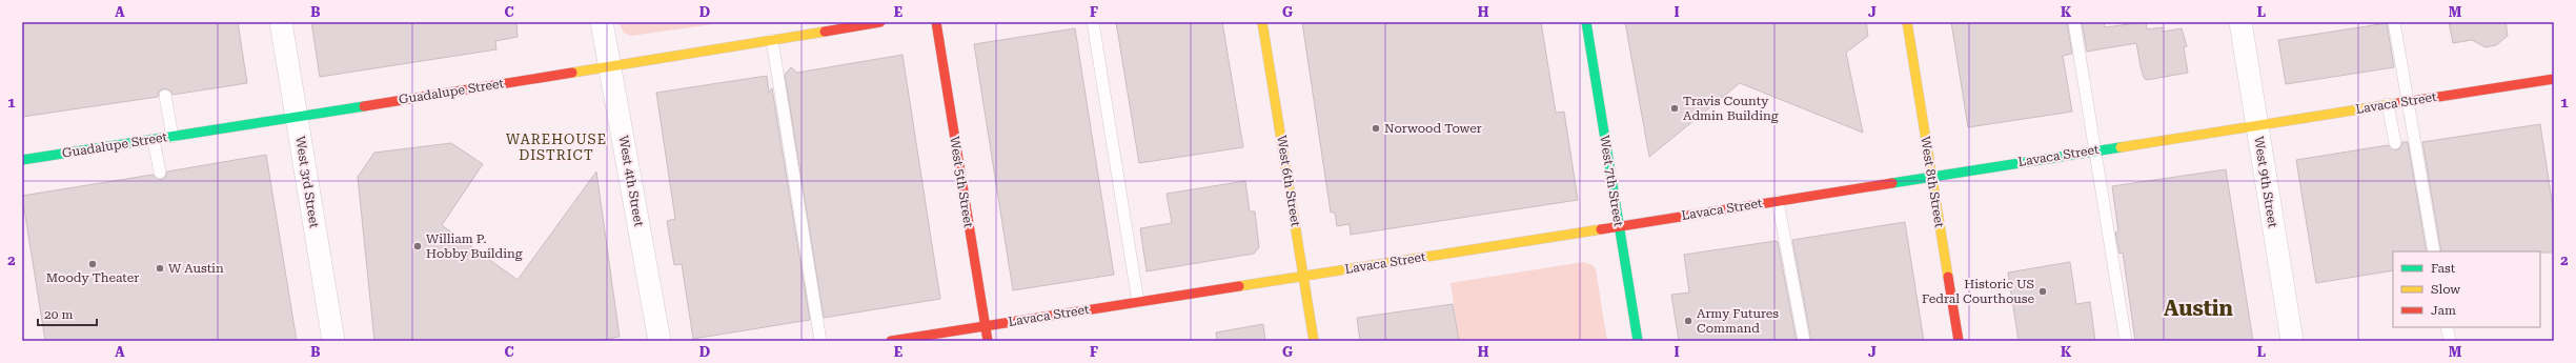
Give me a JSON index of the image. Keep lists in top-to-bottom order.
{
  "streets": {
    "main road": [
      "Guadalupe Street",
      "Lavaca Street",
      "West 6th Street",
      "West 7th Street",
      "West 5th Street",
      "West 8th Street"
    ],
    "street": ["West 4th Street", "West 3rd Street", "West 9th Street"]
  },
  "crossings": [
    ["Guadalupe Street", "West 4th Street"],
    ["Guadalupe Street", "West 3rd Street"],
    ["Lavaca Street", "West 6th Street"],
    ["Lavaca Street", "West 7th Street"],
    ["Lavaca Street", "West 5th Street"],
    ["Lavaca Street", "West 8th Street"],
    ["Lavaca Street", "West 9th Street"]
  ],
  "districts": ["WAREHOUSE DISTRICT", "Austin"],
  "places": [
    "Travis County Admin Building",
    "Norwood Tower",
    "William P. Hobby Building",
    "Moody Theater",
    "W Austin",
    "Historic US Fedral Courthouse",
    "Army Futures Command"
  ],
  "legend": ["Fast", "Slow", "Jam"],
  "scale_bar": "20 m",
  "grid": {
    "columns": [
      "A",
      "B",
      "C",
      "D",
      "E",
      "F",
      "G",
      "H",
      "I",
      "J",
      "K",
      "L",
      "M"
    ],
    "rows": ["1", "2"]
  }
}
